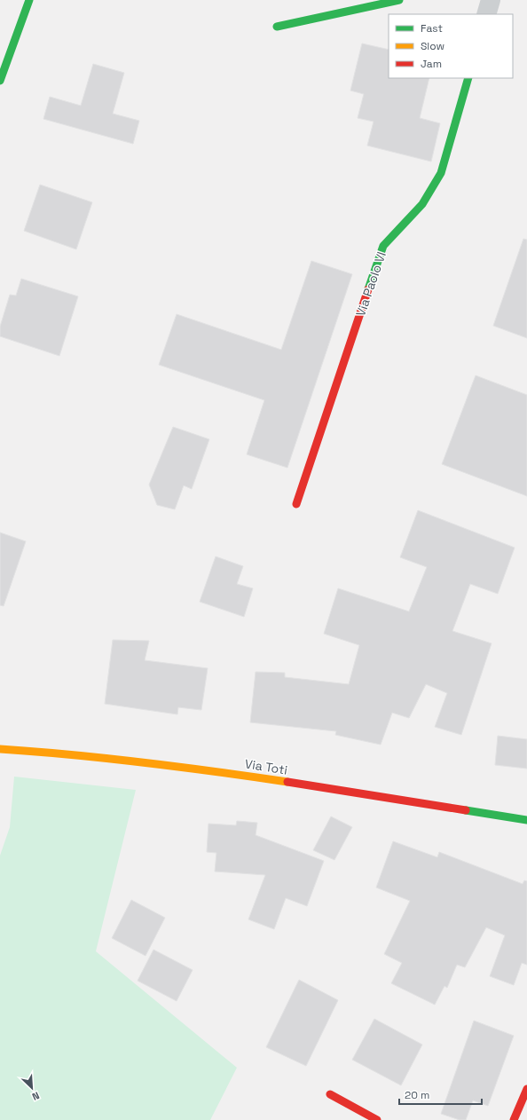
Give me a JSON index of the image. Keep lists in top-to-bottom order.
{
  "streets": {
    "street": ["Via Paolo VI", "Via Toti"]
  },
  "legend": ["Fast", "Slow", "Jam"],
  "scale_bar": "20 m",
  "north": "bottom right"
}
